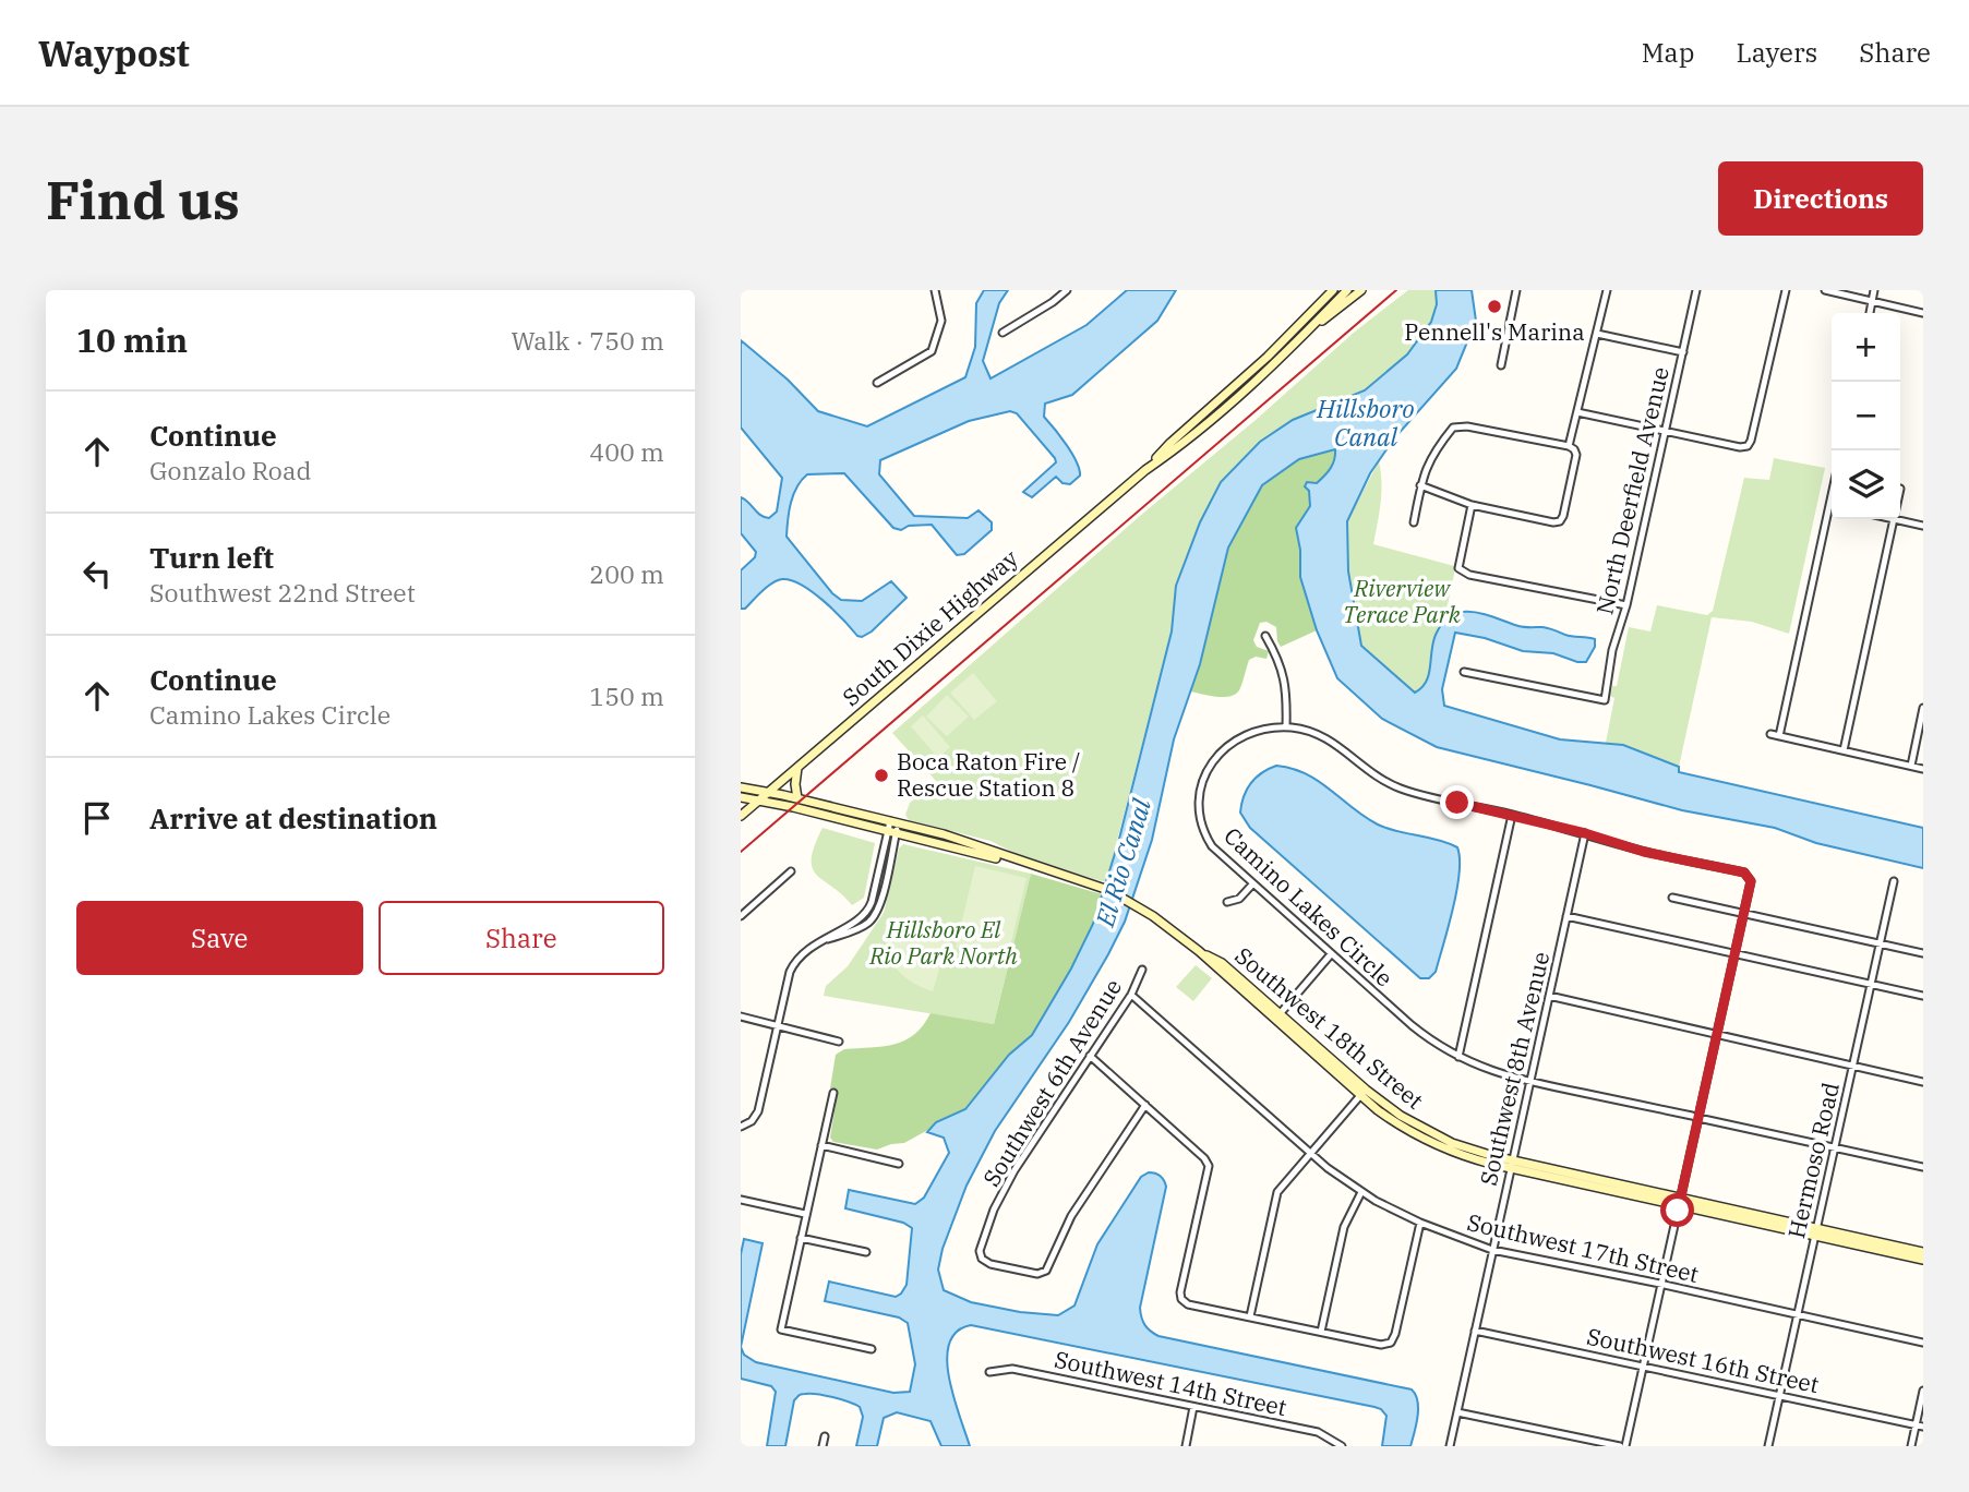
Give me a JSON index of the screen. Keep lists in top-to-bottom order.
{
  "streets": {
    "main road": ["South Dixie Highway", "Southwest 18th Street"],
    "street": [
      "North Deerfield Avenue",
      "Camino Lakes Circle",
      "Southwest 8th Avenue",
      "Southwest 6th Avenue",
      "Hermoso Road",
      "Southwest 17th Street",
      "Southwest 16th Street",
      "Southwest 14th Street"
    ]
  },
  "crossings": [
    ["South Dixie Highway", "Southwest 18th Street"],
    ["Camino Lakes Circle", "Southwest 8th Avenue"],
    ["Camino Lakes Circle", "Hermoso Road"],
    ["Southwest 18th Street", "Southwest 8th Avenue"],
    ["Southwest 18th Street", "Hermoso Road"],
    ["Southwest 8th Avenue", "Southwest 17th Street"],
    ["Southwest 8th Avenue", "Southwest 16th Street"],
    ["Southwest 6th Avenue", "Southwest 17th Street"],
    ["Hermoso Road", "Southwest 17th Street"],
    ["Hermoso Road", "Southwest 16th Street"]
  ],
  "water": ["Hillsboro Canal", "El Rio Canal"],
  "parks": ["Riverview Terace Park", "Hillsboro El Rio Park North"],
  "places": ["Pennell's Marina", "Boca Raton Fire / Rescue Station 8"],
  "page": {
    "header": "Waypost",
    "nav": ["Map", "Layers", "Share"],
    "buttons": [
      "Directions",
      ["Save", "Share"]
    ],
    "title": "Find us",
    "heading": ["10 min", "Walk · 750 m"],
    "map_buttons": ["+", "−"],
    "list": [
      ["Continue", "Gonzalo Road", "400 m"],
      ["Turn left", "Southwest 22nd Street", "200 m"],
      ["Continue", "Camino Lakes Circle", "150 m"],
      "Arrive at destination"
    ]
  }
}
